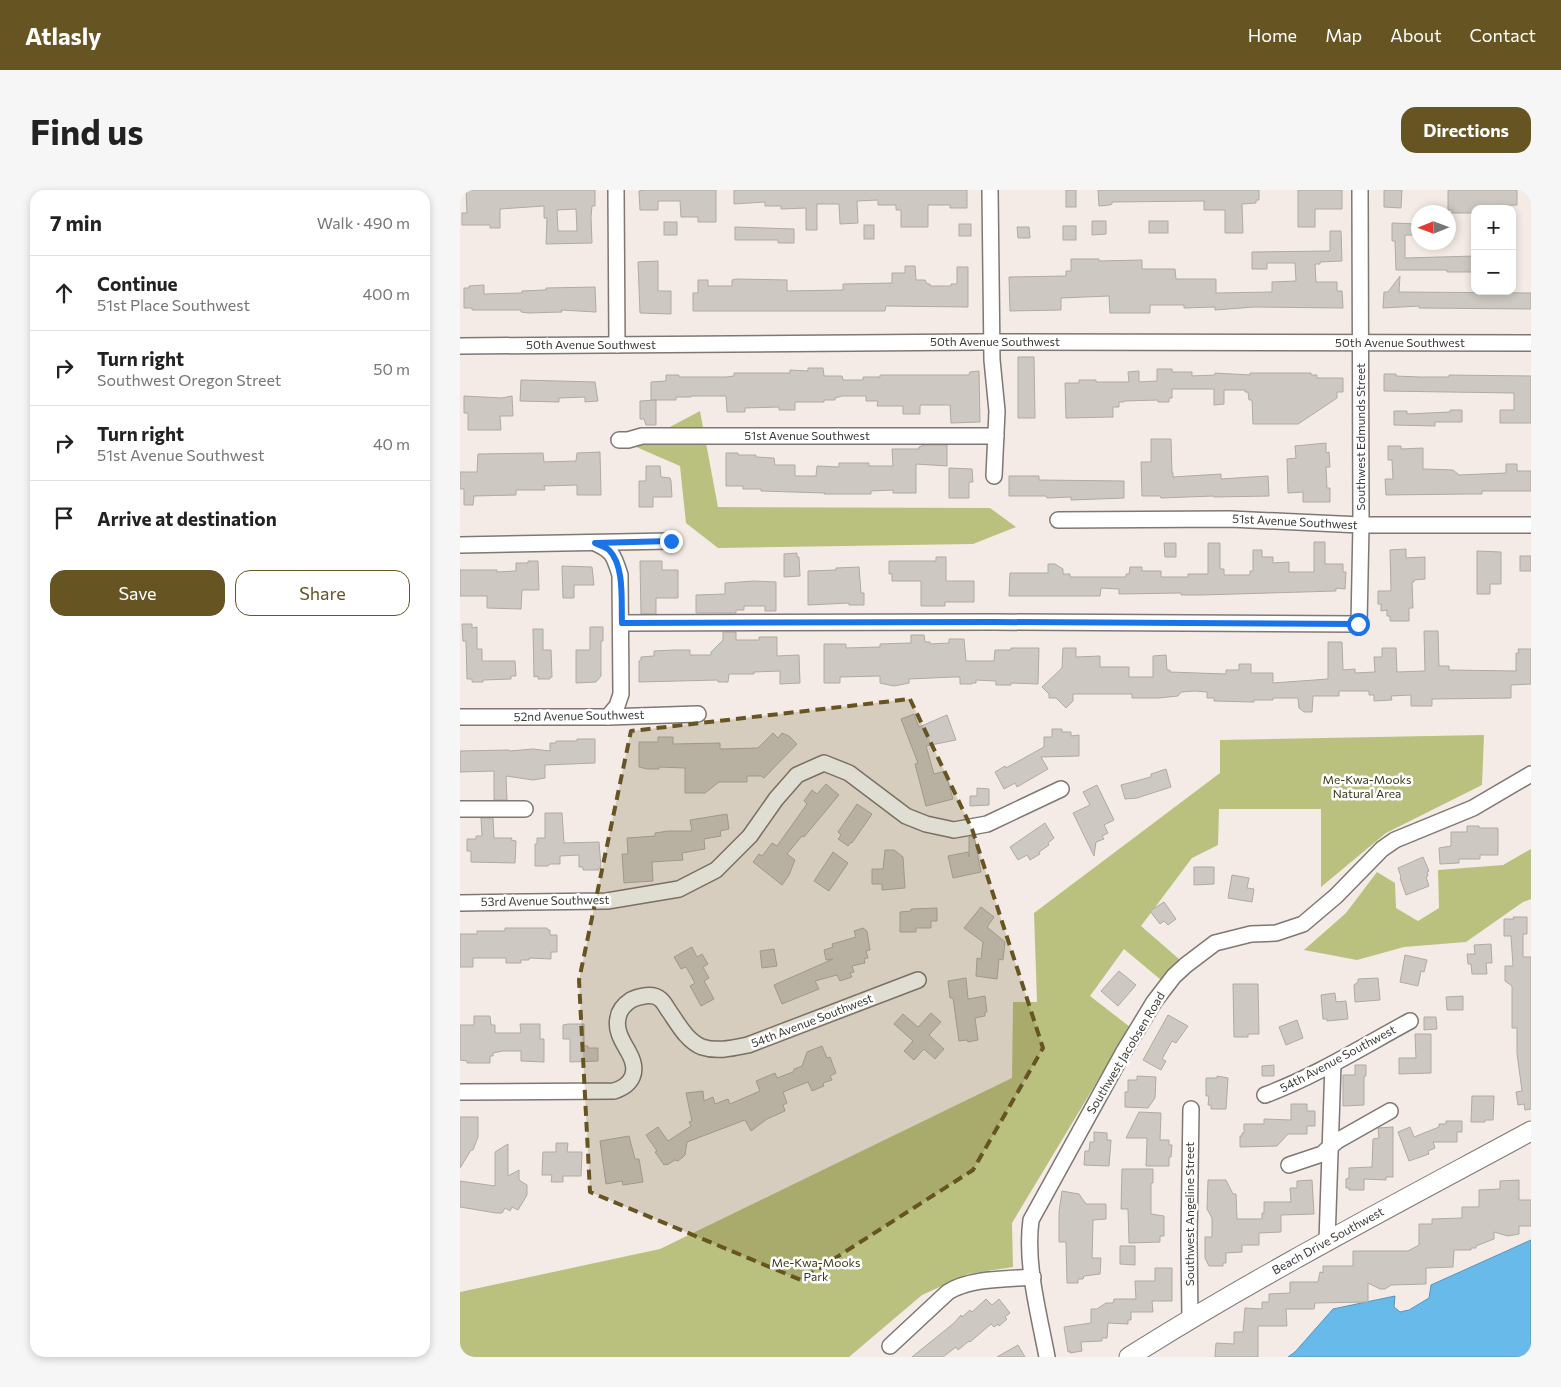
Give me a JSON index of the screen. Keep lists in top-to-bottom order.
{
  "streets": {
    "main road": ["Beach Drive Southwest"],
    "street": [
      "50th Avenue Southwest",
      "51st Avenue Southwest",
      "Southwest Edmunds Street",
      "52nd Avenue Southwest",
      "53rd Avenue Southwest",
      "54th Avenue Southwest",
      "Southwest Jacobsen Road",
      "Southwest Angeline Street"
    ]
  },
  "crossings": [
    ["50th Avenue Southwest", "Southwest Edmunds Street"],
    ["51st Avenue Southwest", "Southwest Edmunds Street"],
    ["Southwest Angeline Street", "Beach Drive Southwest"]
  ],
  "parks": ["Me-Kwa-Mooks Natural Area", "Me-Kwa-Mooks Park"],
  "north": "left",
  "page": {
    "header": "Atlasly",
    "nav": [
      "Home",
      "Map",
      "About",
      "Contact"
    ],
    "buttons": [
      "Directions",
      ["Save", "Share"]
    ],
    "title": "Find us",
    "heading": ["7 min", "Walk · 490 m"],
    "map_buttons": ["+", "−"],
    "list": [
      ["Continue", "51st Place Southwest", "400 m"],
      ["Turn right", "Southwest Oregon Street", "50 m"],
      ["Turn right", "51st Avenue Southwest", "40 m"],
      "Arrive at destination"
    ]
  }
}
